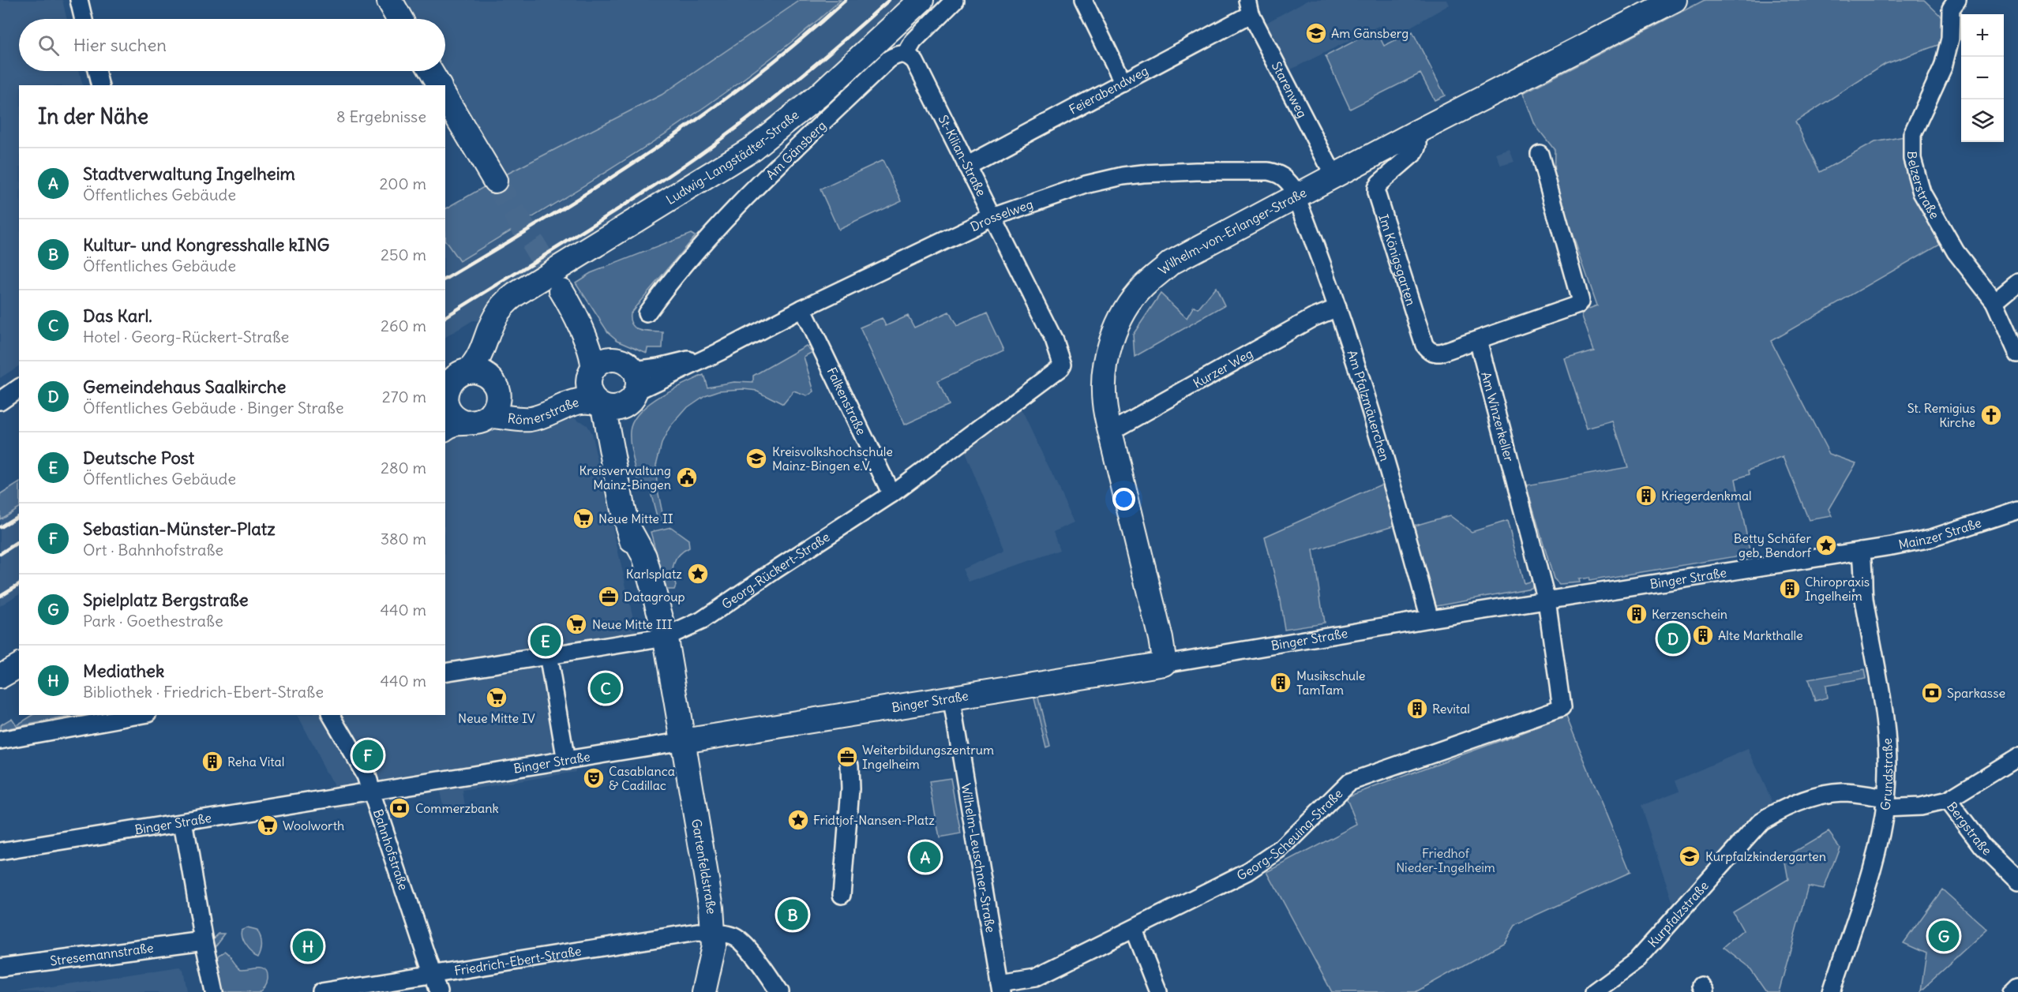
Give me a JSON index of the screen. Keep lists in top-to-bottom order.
{
  "streets": {
    "main road": [
      "Ludwig-Langstädter-Straße",
      "Wilhelm-von-Erlanger-Straße",
      "Römerstraße",
      "Binger Straße",
      "Gartenfeldstraße"
    ],
    "street": [
      "Starenweg",
      "Feierabendweg",
      "Am Gänsberg",
      "St-Kilian-Straße",
      "Belzerstraße",
      "Drosselweg",
      "Im Königsgarten",
      "Kurzer Weg",
      "Falkenstraße",
      "Am Pfalzmäuerchen",
      "Am Winzerkeller",
      "Mainzer Straße",
      "Georg-Rückert-Straße",
      "Grundstraße",
      "Bergstraße",
      "Georg-Scheuing-Straße",
      "Bahnhofstraße",
      "Wilhelm-Leuschner-Straße",
      "Kurpfalzstraße",
      "Stresemannstraße",
      "Friedrich-Ebert-Straße"
    ]
  },
  "crossings": [
    ["Starenweg", "Feierabendweg"],
    ["Starenweg", "Wilhelm-von-Erlanger-Straße"],
    ["Feierabendweg", "St-Kilian-Straße"],
    ["Am Gänsberg", "St-Kilian-Straße"],
    ["St-Kilian-Straße", "Drosselweg"],
    ["St-Kilian-Straße", "Georg-Rückert-Straße"],
    ["Ludwig-Langstädter-Straße", "Römerstraße"],
    ["Drosselweg", "Wilhelm-von-Erlanger-Straße"],
    ["Drosselweg", "Falkenstraße"],
    ["Drosselweg", "Am Pfalzmäuerchen"],
    ["Drosselweg", "Römerstraße"],
    ["Drosselweg", "Gartenfeldstraße"],
    ["Wilhelm-von-Erlanger-Straße", "Im Königsgarten"],
    ["Wilhelm-von-Erlanger-Straße", "Kurzer Weg"],
    ["Wilhelm-von-Erlanger-Straße", "Am Pfalzmäuerchen"],
    ["Wilhelm-von-Erlanger-Straße", "Binger Straße"],
    ["Im Königsgarten", "Am Winzerkeller"],
    ["Kurzer Weg", "Am Pfalzmäuerchen"],
    ["Falkenstraße", "Georg-Rückert-Straße"],
    ["Am Pfalzmäuerchen", "Binger Straße"],
    ["Römerstraße", "Gartenfeldstraße"],
    ["Am Winzerkeller", "Binger Straße"],
    ["Am Winzerkeller", "Georg-Scheuing-Straße"],
    ["Mainzer Straße", "Binger Straße"],
    ["Mainzer Straße", "Grundstraße"],
    ["Georg-Rückert-Straße", "Gartenfeldstraße"],
    ["Binger Straße", "Grundstraße"],
    ["Binger Straße", "Georg-Scheuing-Straße"],
    ["Binger Straße", "Bahnhofstraße"],
    ["Binger Straße", "Wilhelm-Leuschner-Straße"],
    ["Binger Straße", "Gartenfeldstraße"],
    ["Grundstraße", "Bergstraße"],
    ["Grundstraße", "Kurpfalzstraße"],
    ["Bergstraße", "Kurpfalzstraße"],
    ["Georg-Scheuing-Straße", "Wilhelm-Leuschner-Straße"],
    ["Bahnhofstraße", "Friedrich-Ebert-Straße"],
    ["Gartenfeldstraße", "Friedrich-Ebert-Straße"]
  ],
  "parks": ["Friedhof Nieder-Ingelheim"],
  "places": {
    "school or university": ["Am Gänsberg", "Kreisvolkshochschule Mainz-Bingen e.V.", "Kurpfalzkindergarten"],
    "church": ["St. Remigius Kirche"],
    "public building": ["Kreisverwaltung Mainz-Bingen"],
    "building": [
      "Kriegerdenkmal",
      "Chiropraxis Ingelheim",
      "Kerzenschein",
      "Alte Markthalle",
      "Musikschule TamTam",
      "Revital",
      "Reha Vital"
    ],
    "supermarket": [
      "Neue Mitte II",
      "Neue Mitte III",
      "Neue Mitte IV",
      "Woolworth"
    ],
    "place": ["Betty Schäfer geb. Bendorf", "Karlsplatz", "Fridtjof-Nansen-Platz"],
    "office": ["Datagroup", "Weiterbildungszentrum Ingelheim"],
    "bank": ["Sparkasse", "Commerzbank"],
    "theatre": ["Casablanca & Cadillac"]
  },
  "page": {
    "map_buttons": ["+", "−"],
    "search": "Hier suchen",
    "heading": ["In der Nähe", "8 Ergebnisse"],
    "list": [
      {
        "mark": "A",
        "name": "Stadtverwaltung Ingelheim",
        "note": "Öffentliches Gebäude",
        "value": "200 m"
      },
      {
        "mark": "B",
        "name": "Kultur- und Kongresshalle kING",
        "note": "Öffentliches Gebäude",
        "value": "250 m"
      },
      {
        "mark": "C",
        "name": "Das Karl.",
        "note": "Hotel · Georg-Rückert-Straße",
        "value": "260 m"
      },
      {
        "mark": "D",
        "name": "Gemeindehaus Saalkirche",
        "note": "Öffentliches Gebäude · Binger Straße",
        "value": "270 m"
      },
      {
        "mark": "E",
        "name": "Deutsche Post",
        "note": "Öffentliches Gebäude",
        "value": "280 m"
      },
      {
        "mark": "F",
        "name": "Sebastian-Münster-Platz",
        "note": "Ort · Bahnhofstraße",
        "value": "380 m"
      },
      {
        "mark": "G",
        "name": "Spielplatz Bergstraße",
        "note": "Park · Goethestraße",
        "value": "440 m"
      },
      {
        "mark": "H",
        "name": "Mediathek",
        "note": "Bibliothek · Friedrich-Ebert-Straße",
        "value": "440 m"
      }
    ],
    "pins": [
      "D",
      "E",
      "C",
      "F",
      "A",
      "B",
      "G",
      "H"
    ]
  }
}
